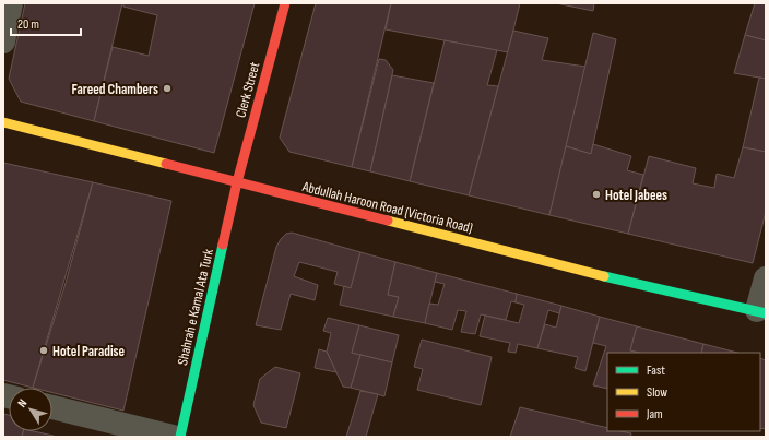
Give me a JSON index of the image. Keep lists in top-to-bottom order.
{
  "streets": {
    "main road": ["Clerk Street", "Abdullah Haroon Road (Victoria Road)", "Shahrah e Kamal Ata Turk"]
  },
  "crossings": [
    ["Clerk Street", "Abdullah Haroon Road (Victoria Road)"],
    ["Clerk Street", "Shahrah e Kamal Ata Turk"],
    ["Abdullah Haroon Road (Victoria Road)", "Shahrah e Kamal Ata Turk"]
  ],
  "places": ["Fareed Chambers", "Hotel Jabees", "Hotel Paradise"],
  "legend": ["Fast", "Slow", "Jam"],
  "scale_bar": "20 m",
  "north": "top left"
}
